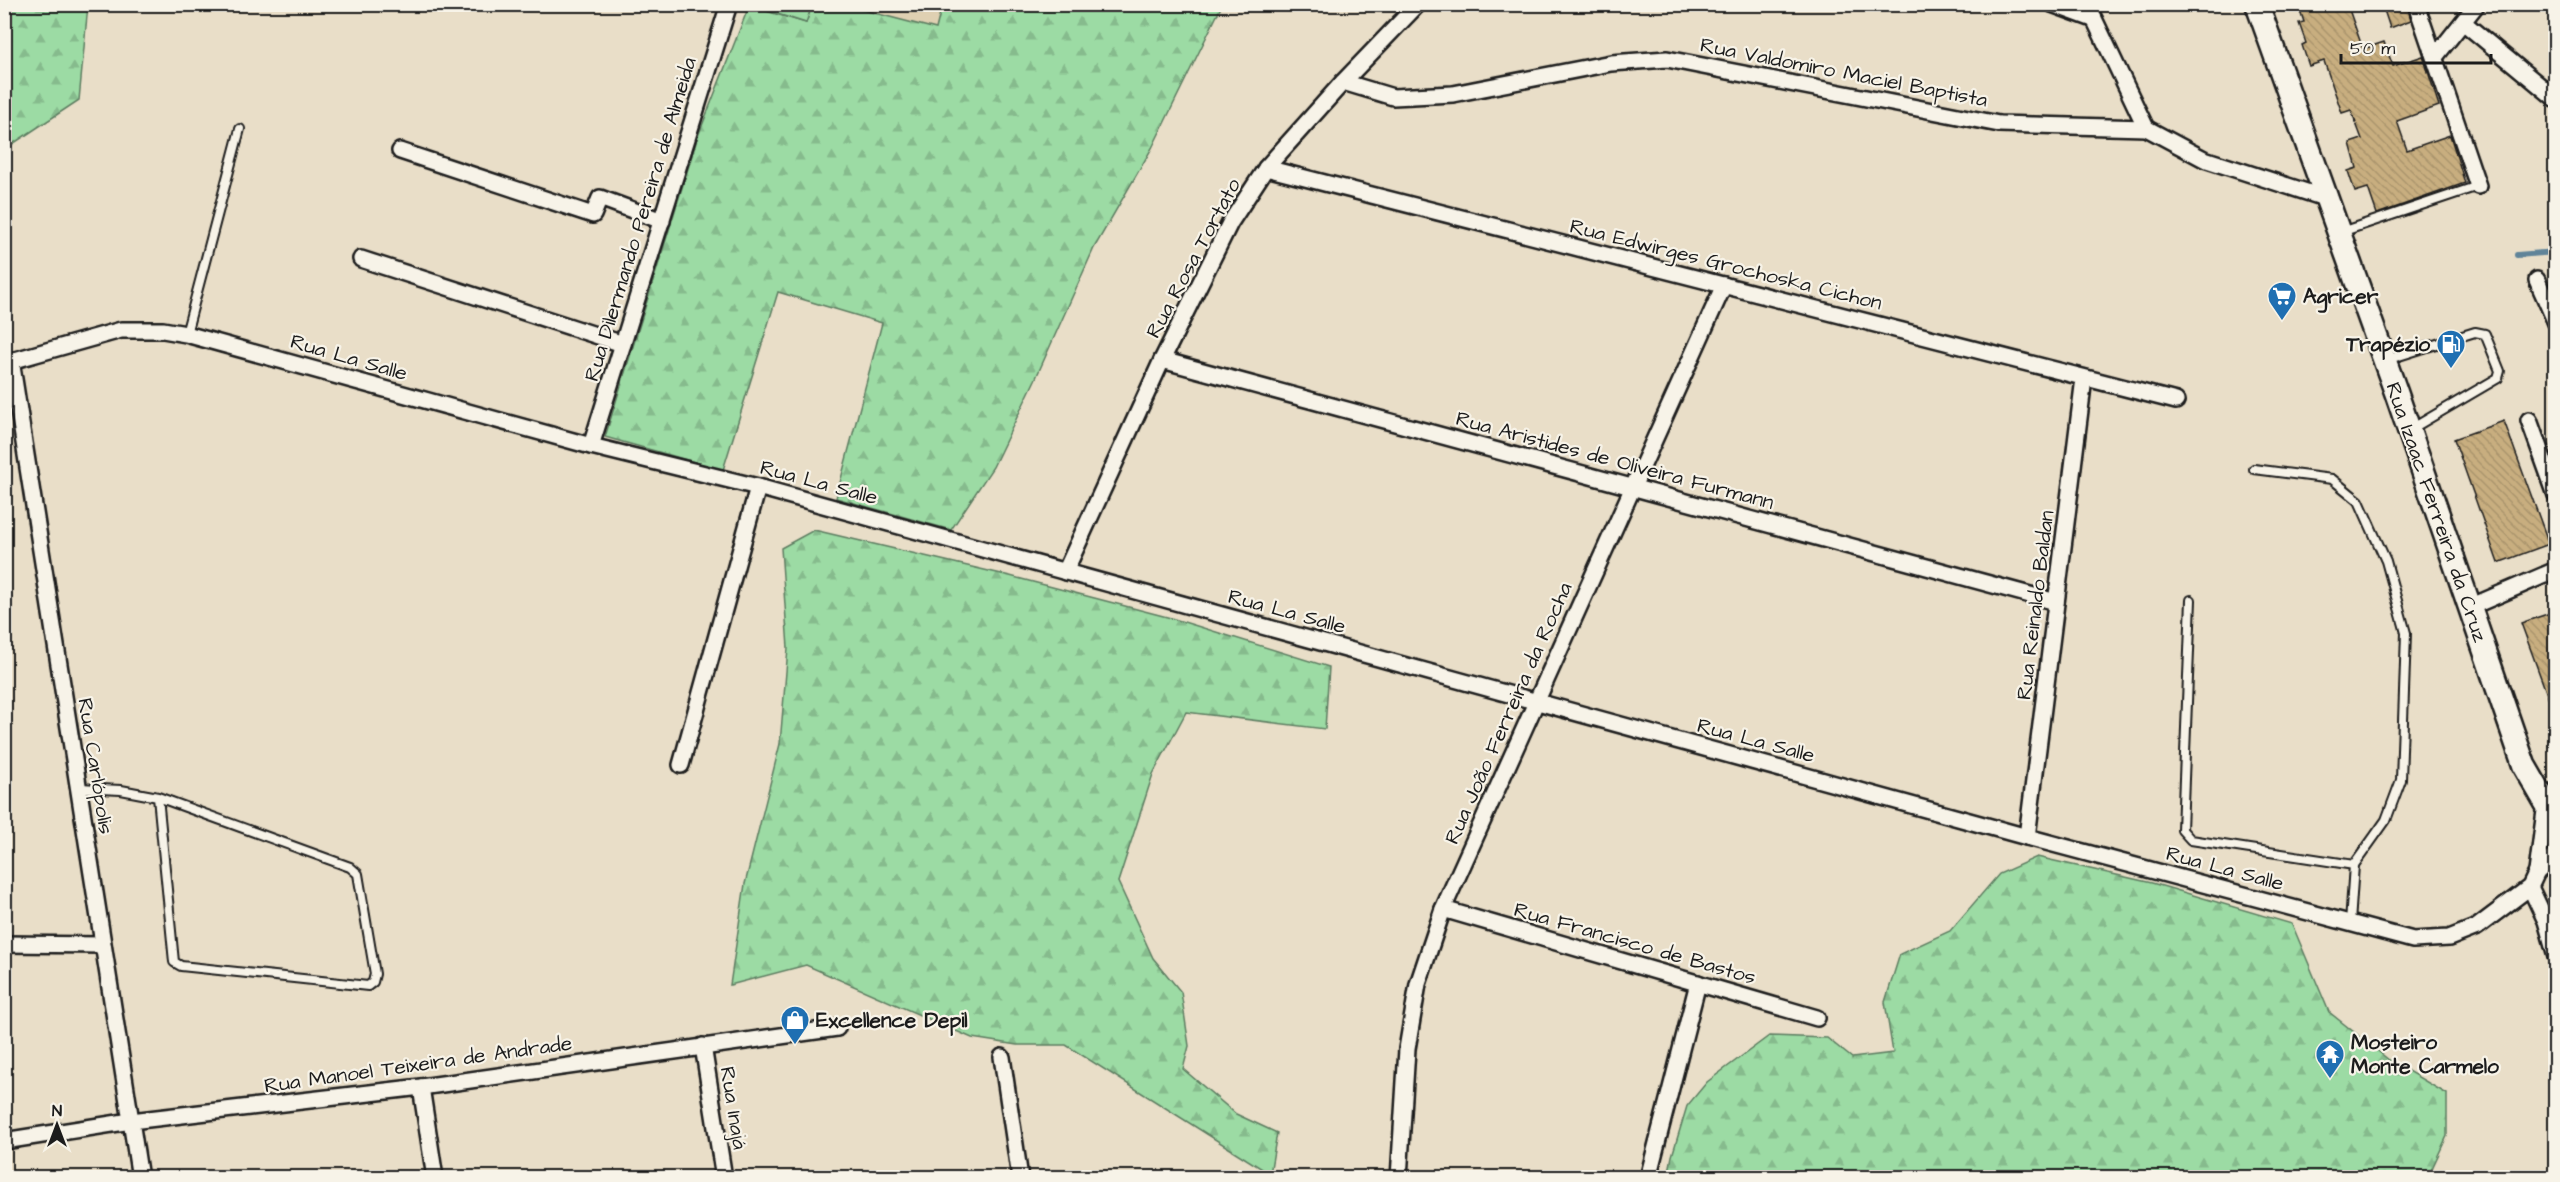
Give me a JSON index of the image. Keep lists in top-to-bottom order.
{
  "streets": {
    "main road": ["Rua Izaac Ferreira da Cruz"],
    "street": [
      "Rua Valdomiro Maciel Baptista",
      "Rua Dilermando Pereira de Almeida",
      "Rua Rosa Tortato",
      "Rua Edwirges Grochoska Cichon",
      "Rua La Salle",
      "Rua Aristides de Oliveira Furmann",
      "Rua Reinaldo Baldan",
      "Rua João Ferreira da Rocha",
      "Rua Carlópolis",
      "Rua Francisco de Bastos",
      "Rua Manoel Teixeira de Andrade",
      "Rua Inajá"
    ]
  },
  "crossings": [
    ["Rua Valdomiro Maciel Baptista", "Rua Rosa Tortato"],
    ["Rua Valdomiro Maciel Baptista", "Rua Izaac Ferreira da Cruz"],
    ["Rua Dilermando Pereira de Almeida", "Rua La Salle"],
    ["Rua Rosa Tortato", "Rua Edwirges Grochoska Cichon"],
    ["Rua Rosa Tortato", "Rua La Salle"],
    ["Rua Rosa Tortato", "Rua Aristides de Oliveira Furmann"],
    ["Rua Edwirges Grochoska Cichon", "Rua Reinaldo Baldan"],
    ["Rua Edwirges Grochoska Cichon", "Rua João Ferreira da Rocha"],
    ["Rua La Salle", "Rua Izaac Ferreira da Cruz"],
    ["Rua La Salle", "Rua Reinaldo Baldan"],
    ["Rua La Salle", "Rua João Ferreira da Rocha"],
    ["Rua La Salle", "Rua Carlópolis"],
    ["Rua Aristides de Oliveira Furmann", "Rua Reinaldo Baldan"],
    ["Rua Aristides de Oliveira Furmann", "Rua João Ferreira da Rocha"],
    ["Rua João Ferreira da Rocha", "Rua Francisco de Bastos"],
    ["Rua Carlópolis", "Rua Manoel Teixeira de Andrade"],
    ["Rua Manoel Teixeira de Andrade", "Rua Inajá"]
  ],
  "places": {
    "supermarket": ["Agricer"],
    "fuel station": ["Trapézio"],
    "shop": ["Excellence Depil"],
    "temple": ["Mosteiro Monte Carmelo"]
  },
  "scale_bar": "50 m",
  "north": "top"
}
